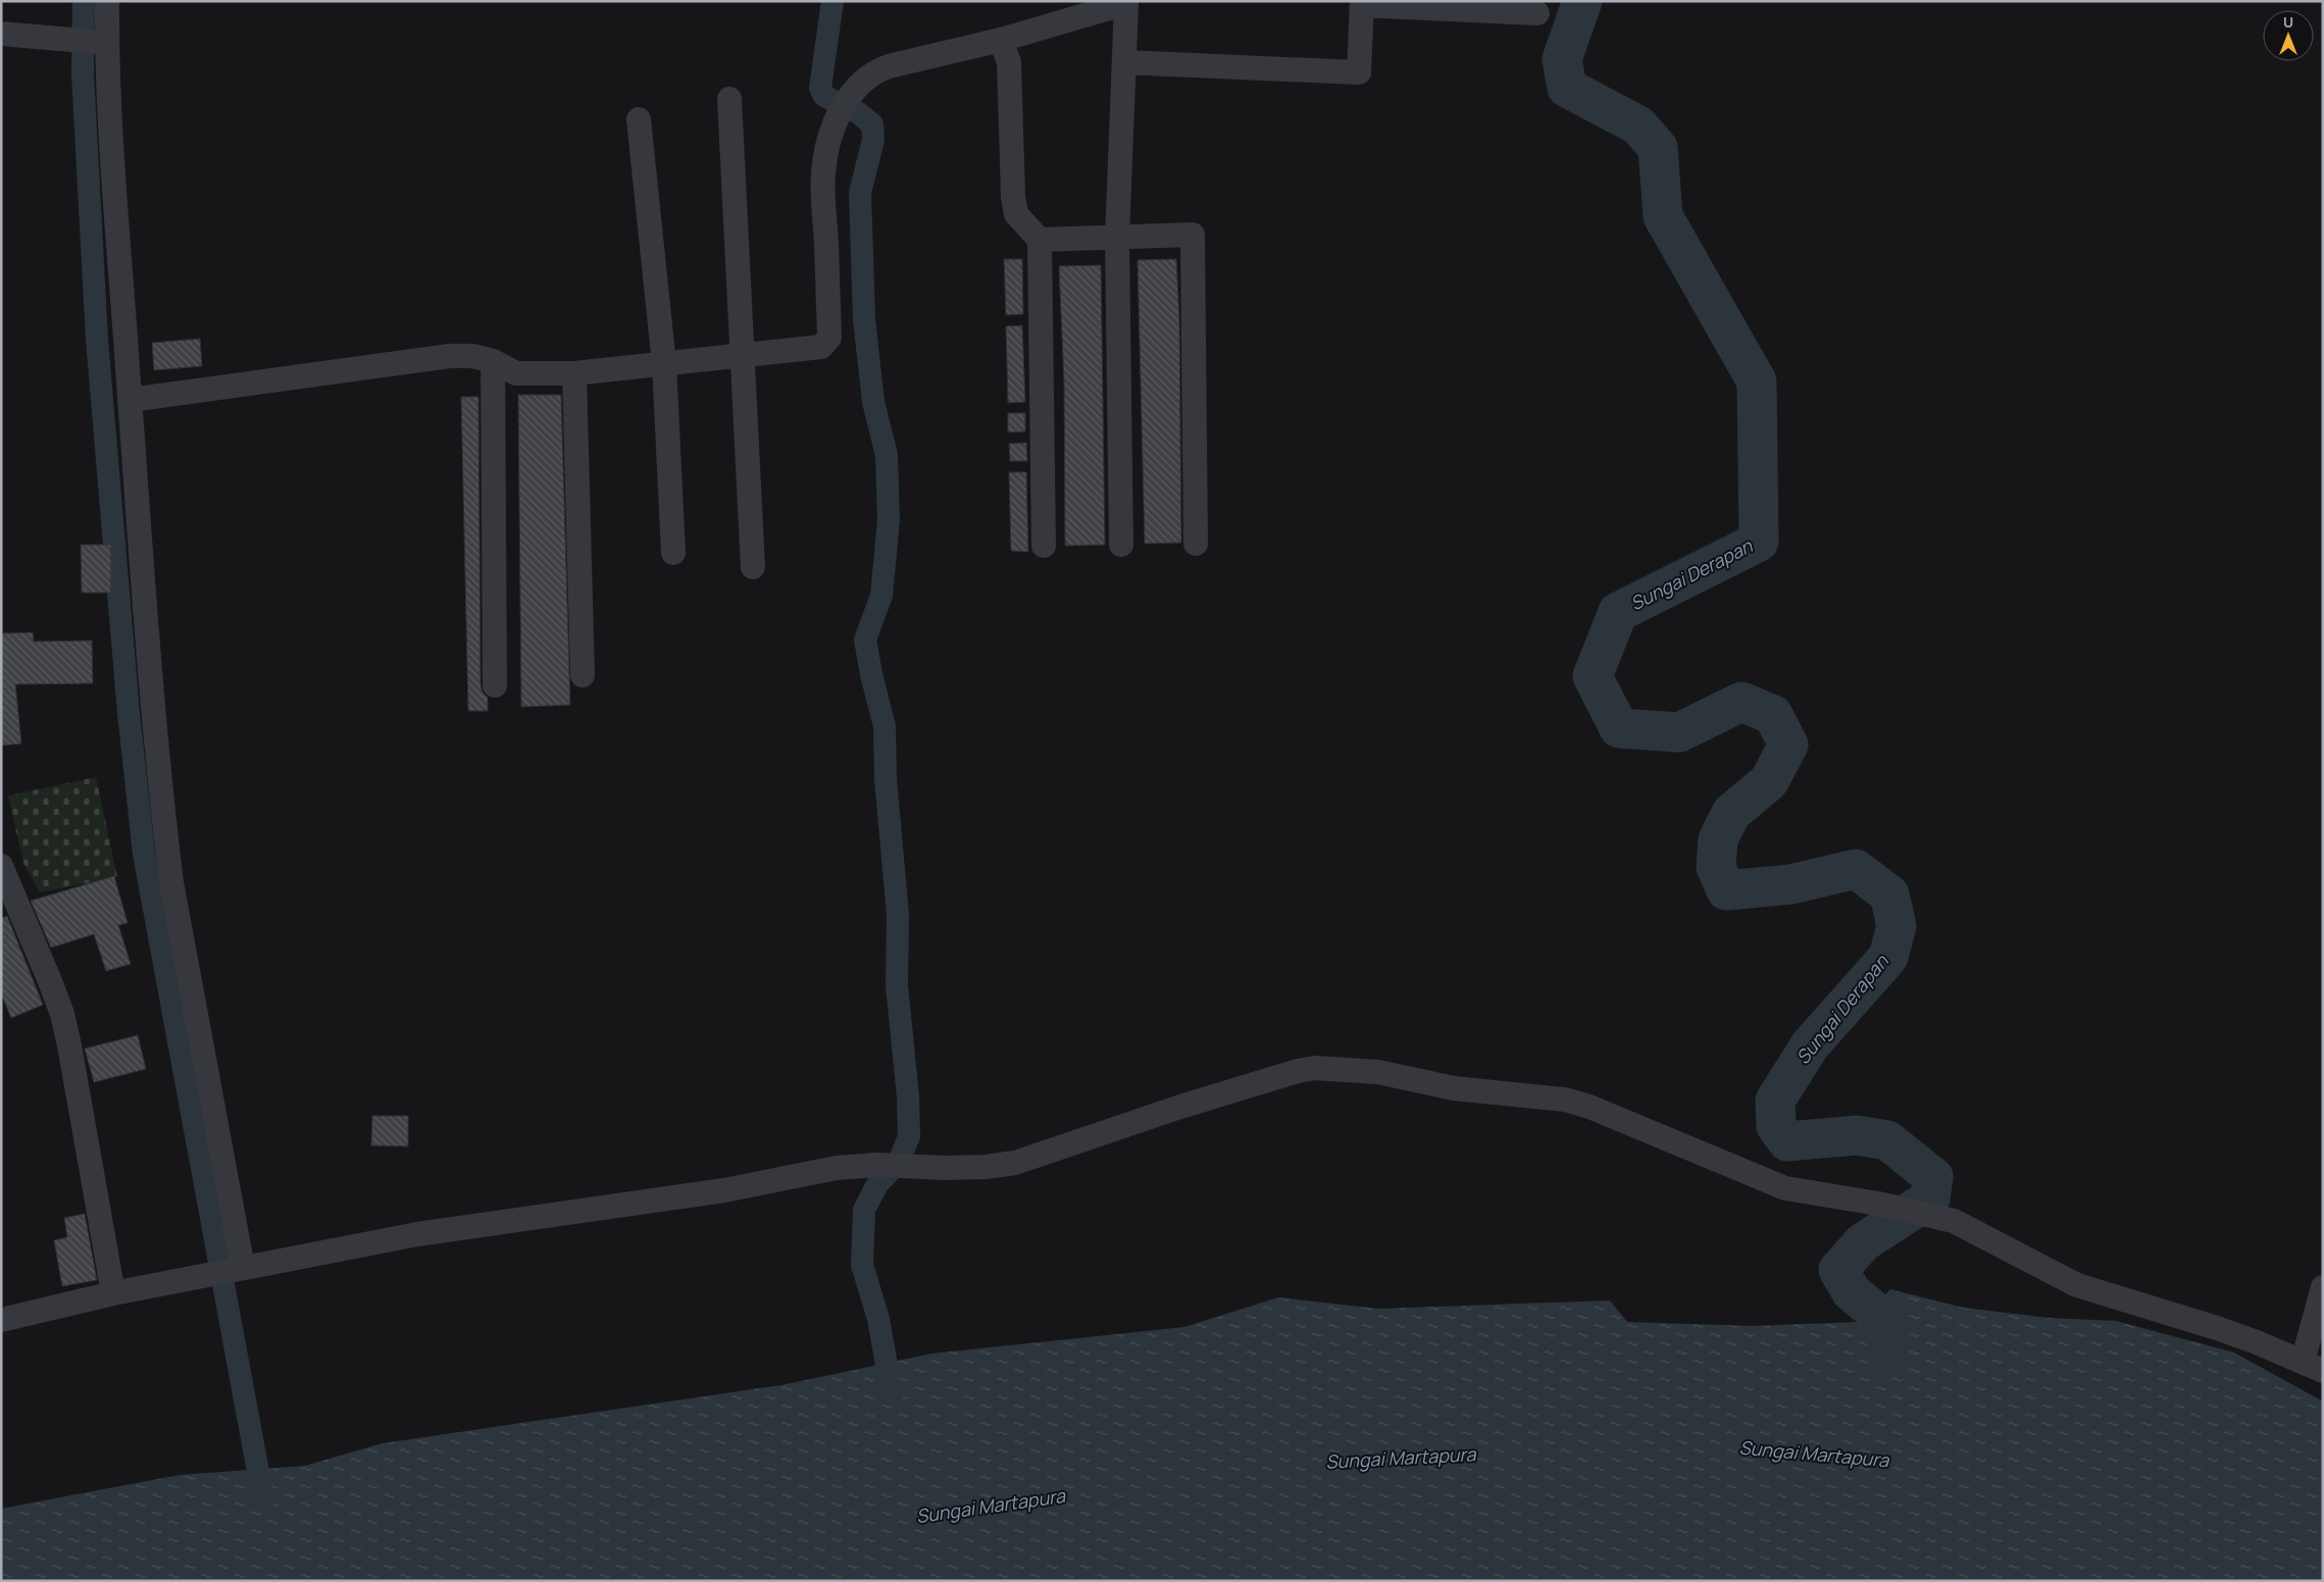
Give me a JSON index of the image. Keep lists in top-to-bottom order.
{
  "water": ["Sungai Derapan", "Sungai Martapura"],
  "north": "top"
}
